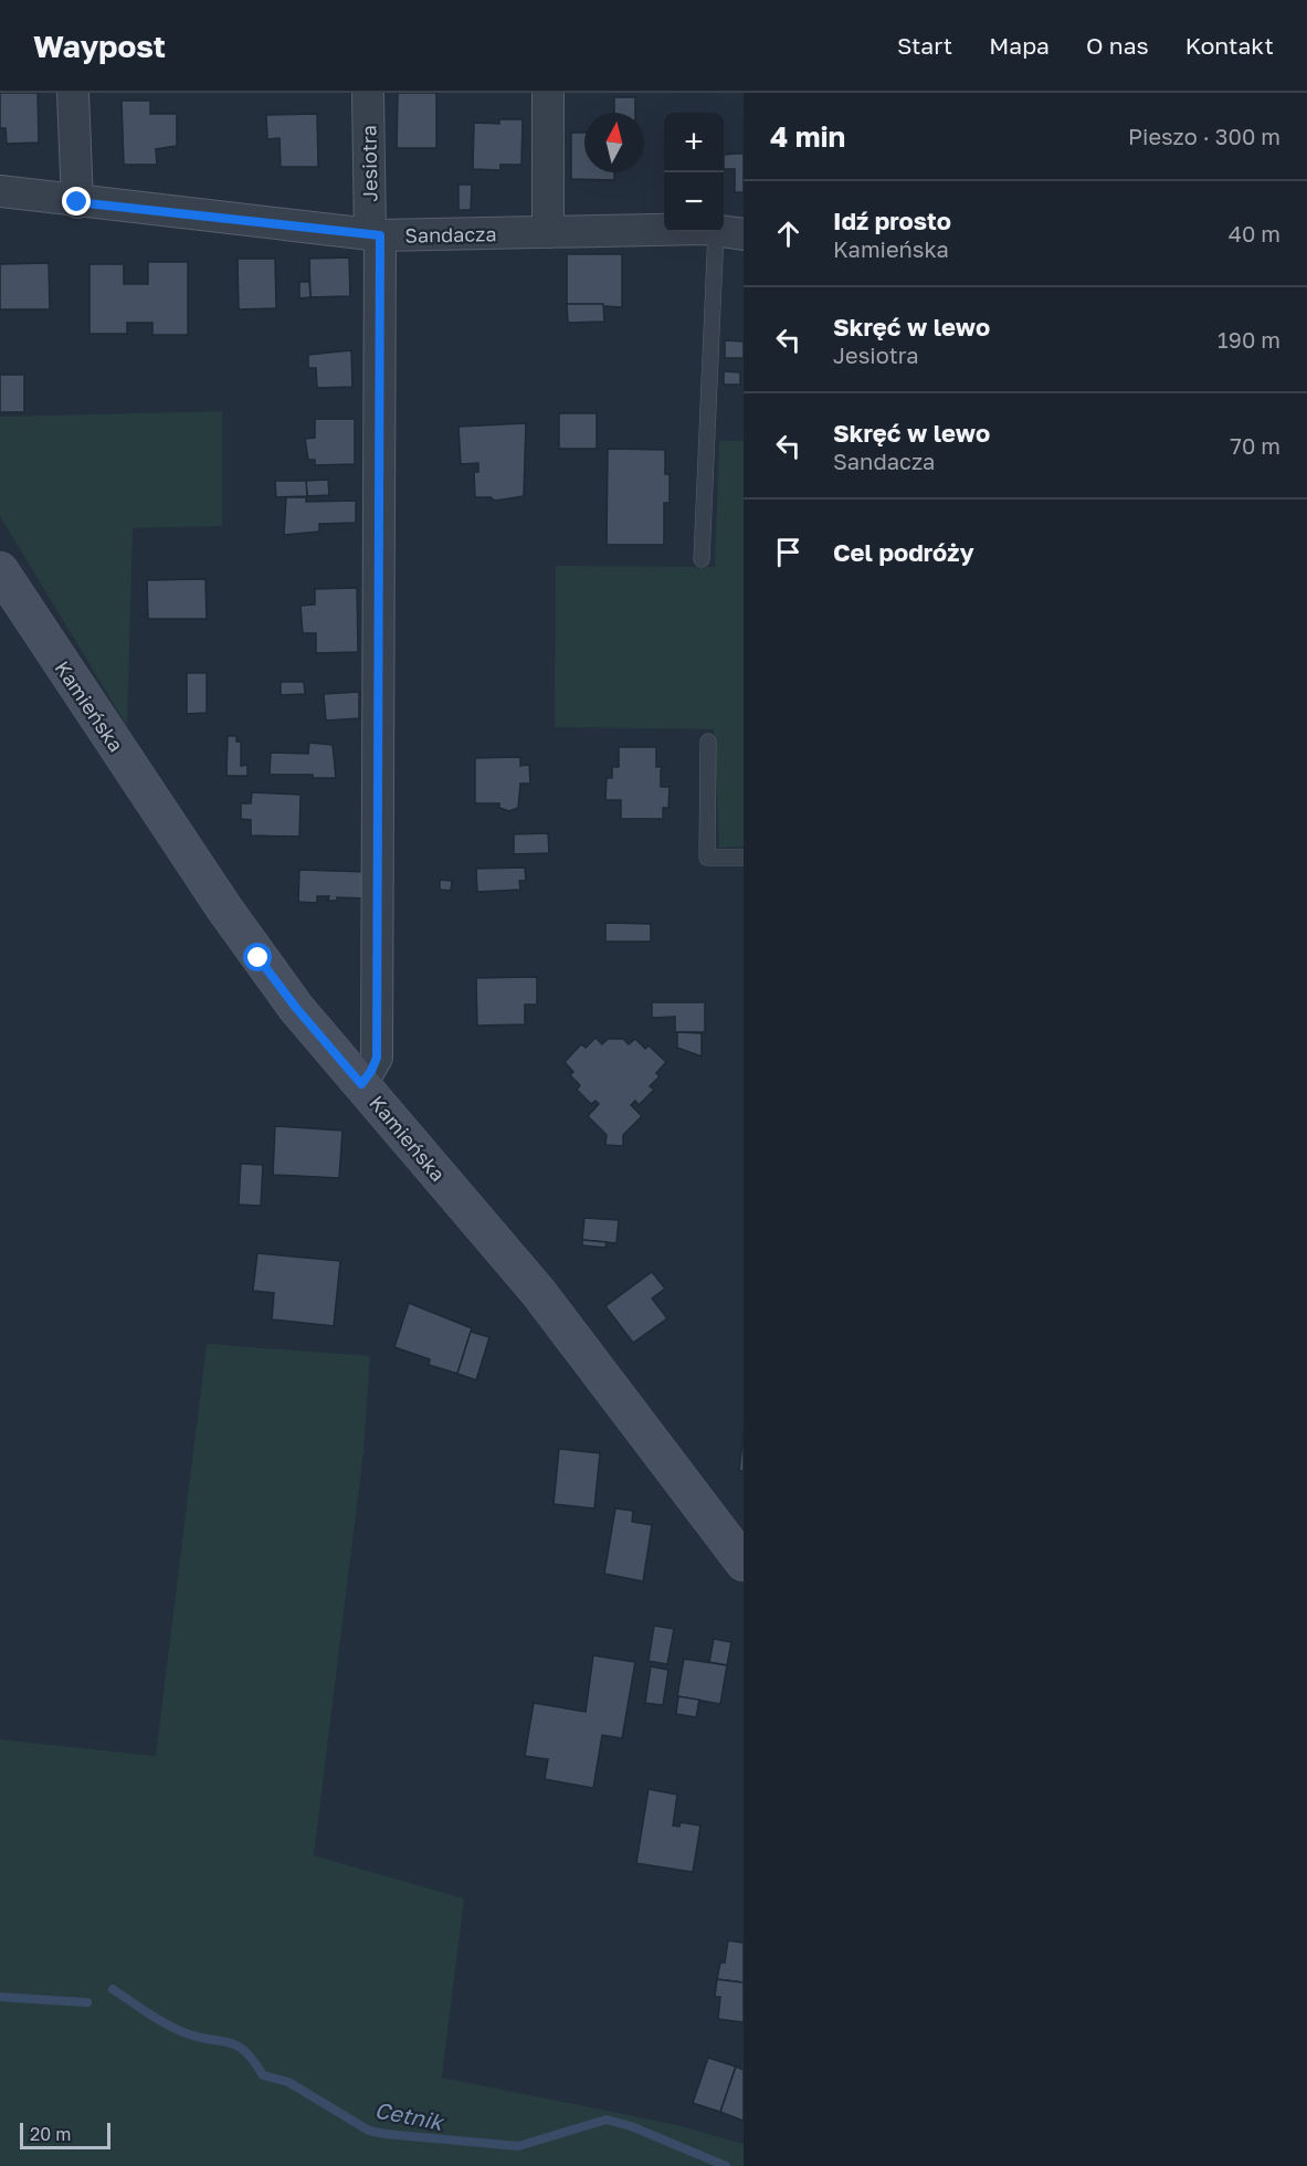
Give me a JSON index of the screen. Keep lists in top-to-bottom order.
{
  "streets": {
    "street": ["Jesiotra", "Sandacza", "Kamieńska"]
  },
  "crossings": [
    ["Jesiotra", "Sandacza"],
    ["Jesiotra", "Kamieńska"]
  ],
  "water": ["Cetnik"],
  "scale_bar": "20 m",
  "north": "top",
  "page": {
    "header": "Waypost",
    "nav": [
      "Start",
      "Mapa",
      "O nas",
      "Kontakt"
    ],
    "heading": ["4 min", "Pieszo · 300 m"],
    "map_buttons": ["+", "−"],
    "list": [
      ["Idź prosto", "Kamieńska", "40 m"],
      ["Skręć w lewo", "Jesiotra", "190 m"],
      ["Skręć w lewo", "Sandacza", "70 m"],
      "Cel podróży"
    ],
    "scale": "20 m"
  }
}
